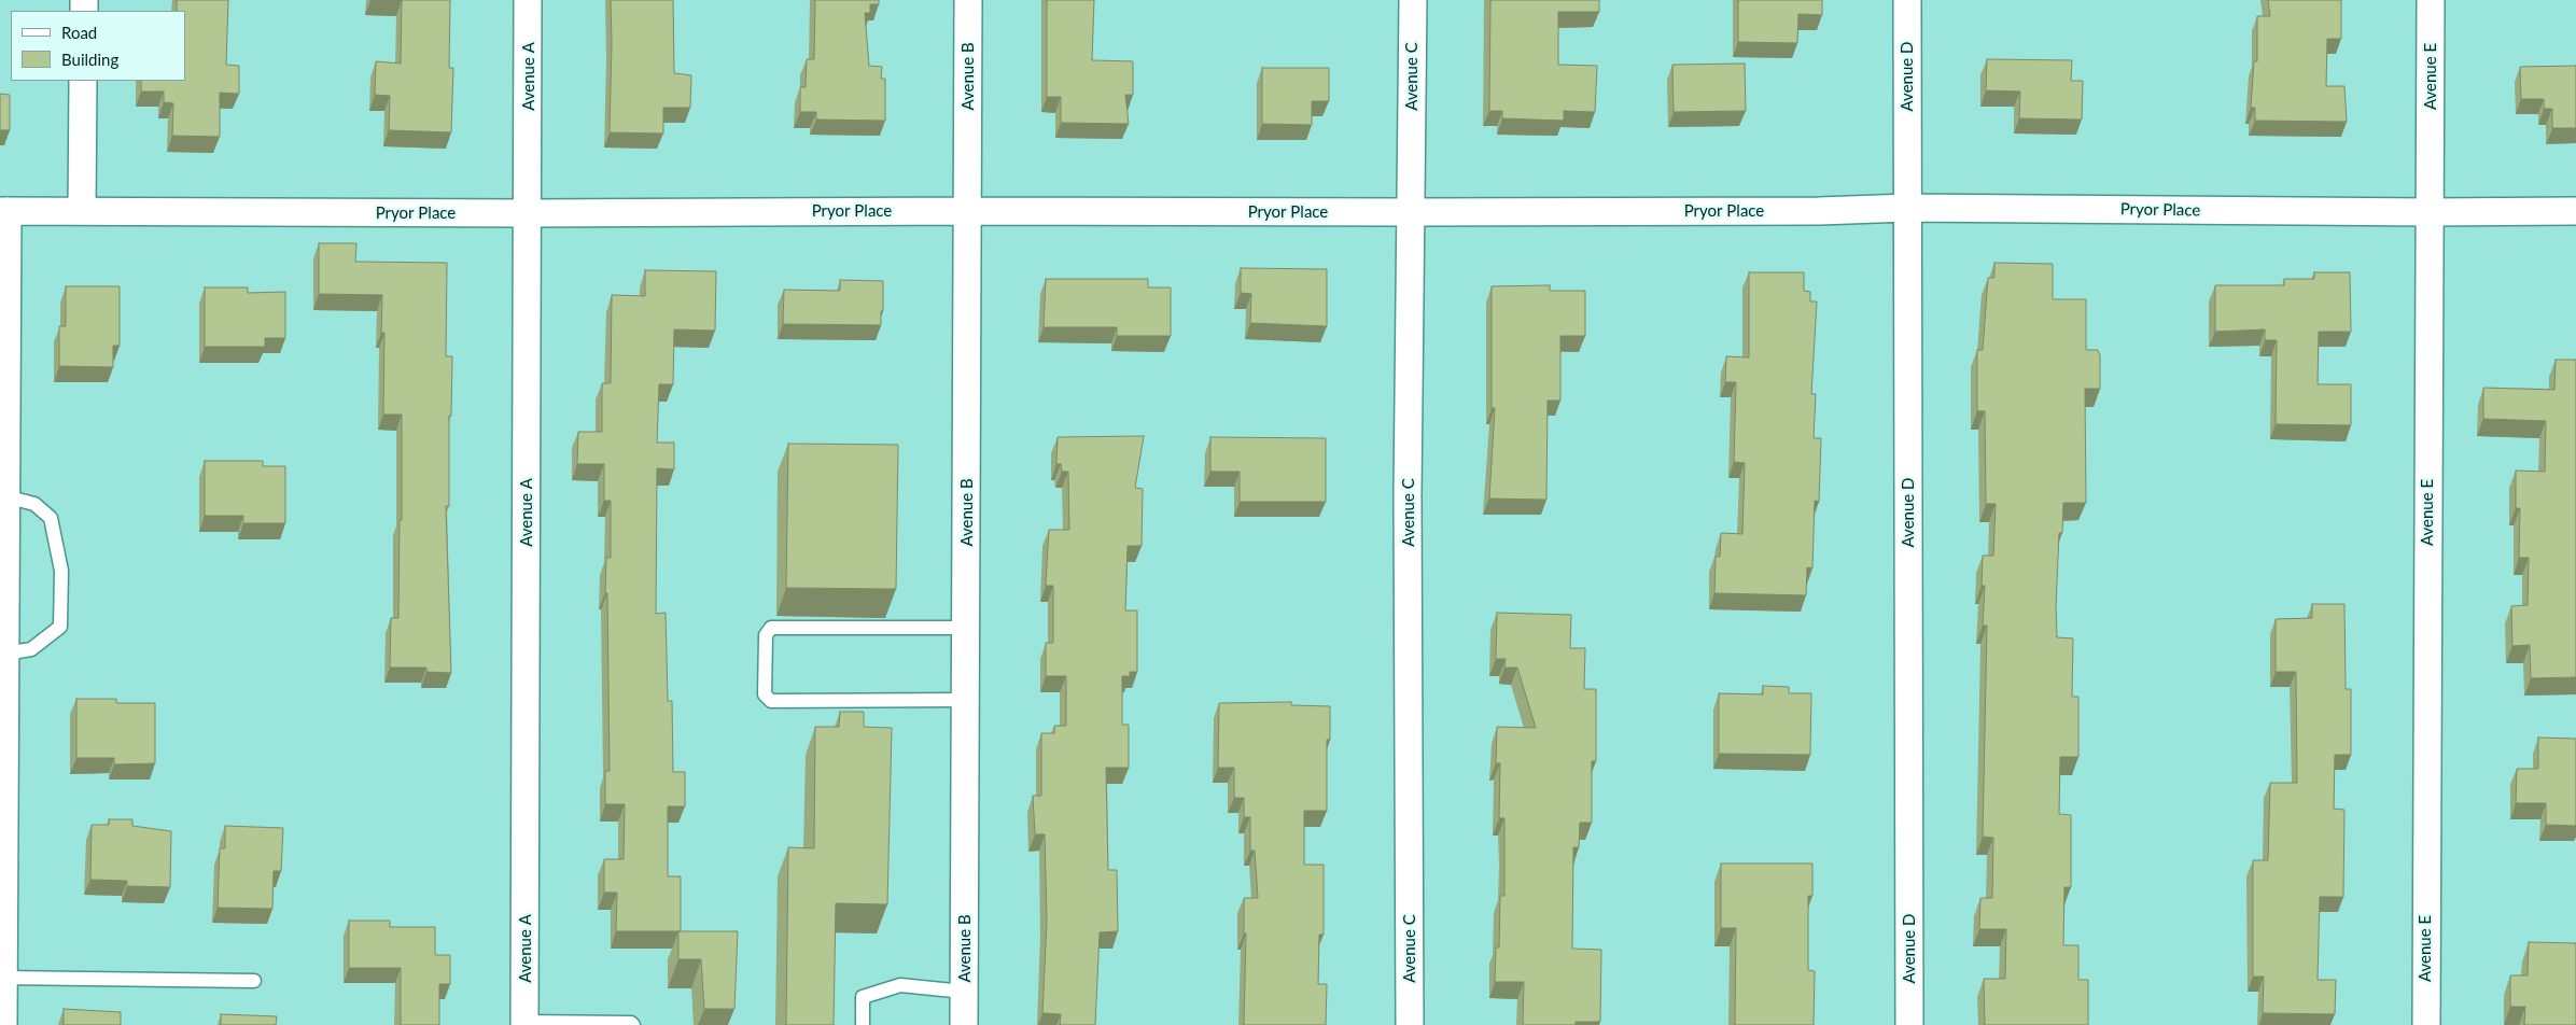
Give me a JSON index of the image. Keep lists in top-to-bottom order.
{
  "streets": {
    "street": [
      "Avenue A",
      "Avenue B",
      "Avenue C",
      "Avenue D",
      "Avenue E",
      "Pryor Place"
    ]
  },
  "crossings": [
    ["Avenue A", "Pryor Place"],
    ["Avenue B", "Pryor Place"],
    ["Avenue C", "Pryor Place"],
    ["Avenue D", "Pryor Place"],
    ["Avenue E", "Pryor Place"]
  ],
  "legend": ["Road", "Building"]
}
